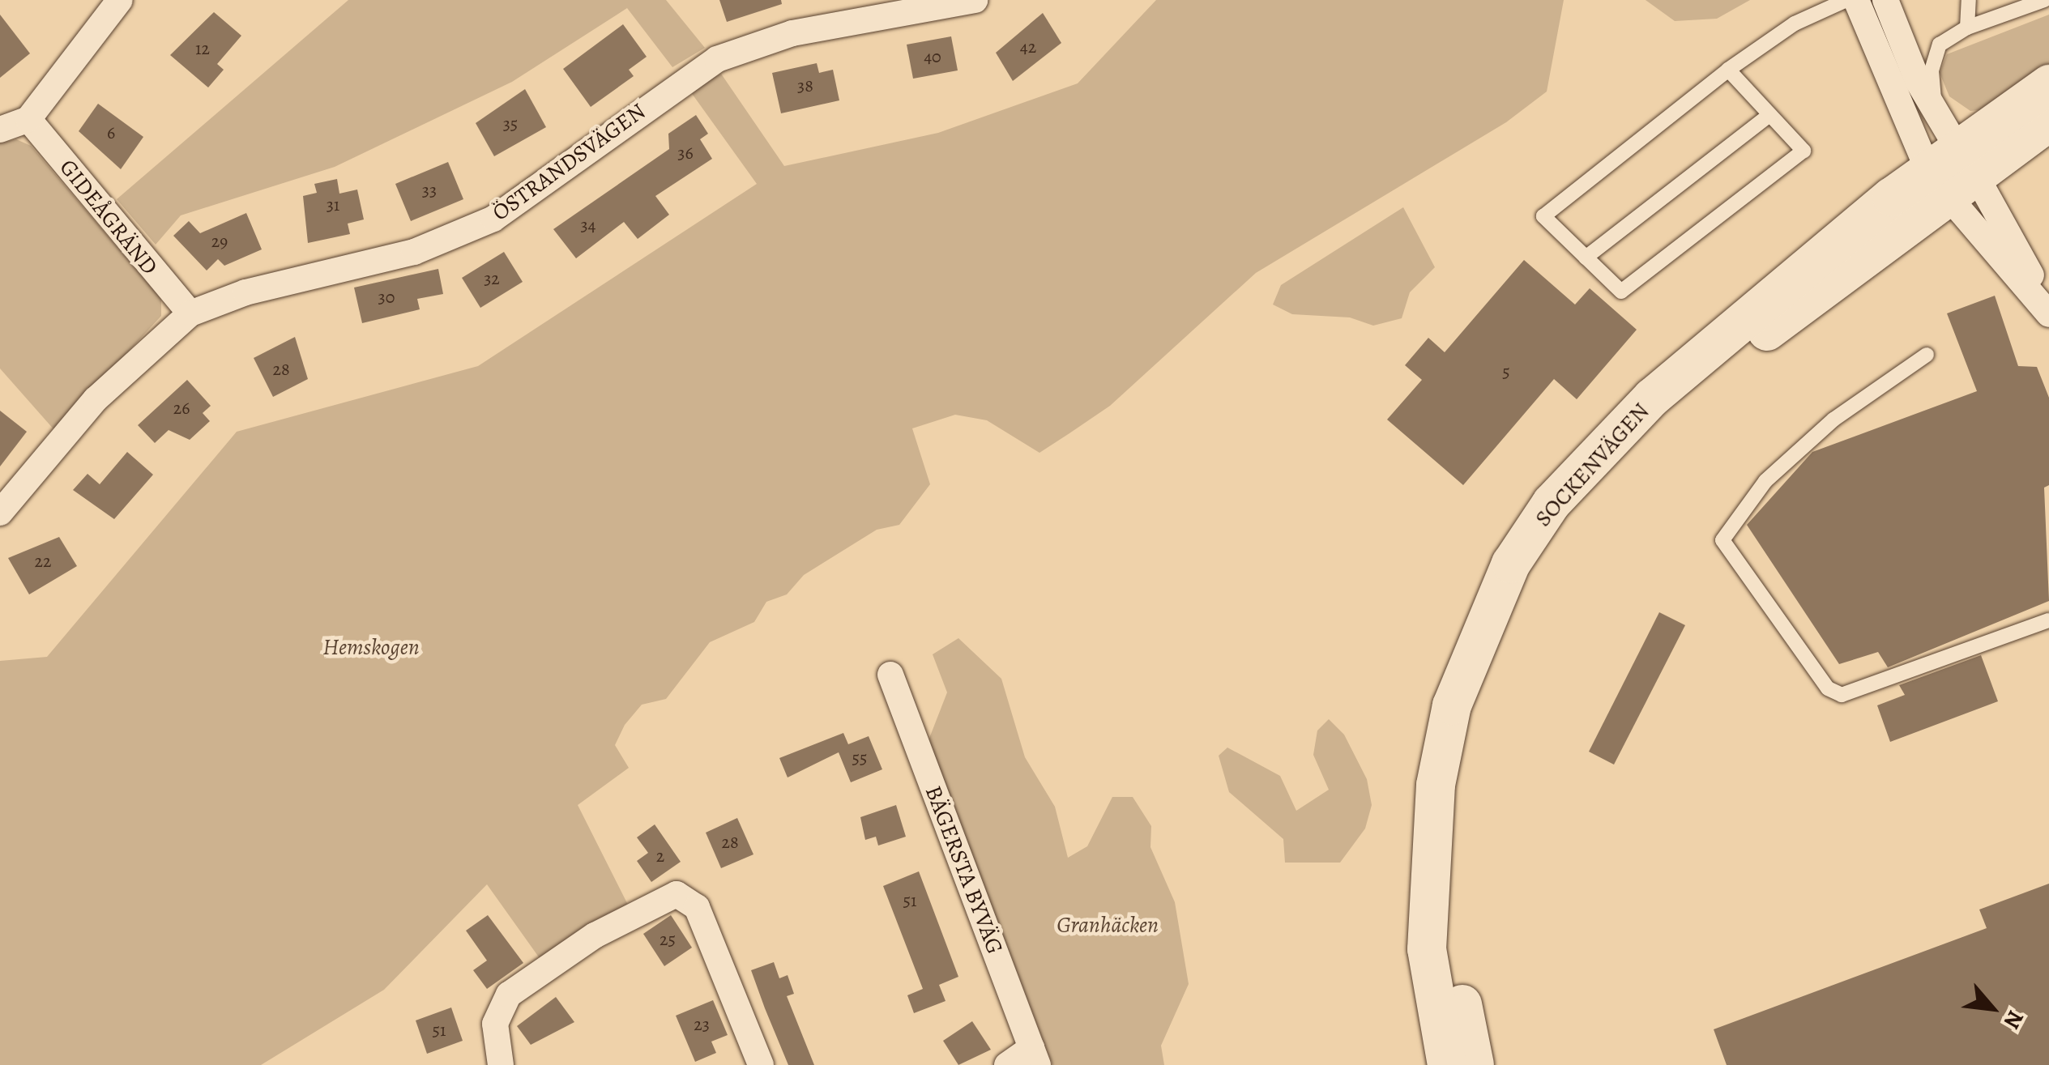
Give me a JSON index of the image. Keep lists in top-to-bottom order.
{
  "streets": {
    "main road": ["SOCKENVÄGEN"],
    "street": ["ÖSTRANDSVÄGEN", "GIDEÅGRÄND", "BÄGERSTA BYVÄG"]
  },
  "crossings": [
    ["ÖSTRANDSVÄGEN", "GIDEÅGRÄND"]
  ],
  "parks": ["Hemskogen", "Granhäcken"],
  "house_numbers": [
    "42",
    "12",
    "40",
    "38",
    "35",
    "6",
    "36",
    "33",
    "31",
    "34",
    "29",
    "32",
    "30",
    "28",
    "5",
    "26",
    "22",
    "55",
    "28",
    "2",
    "51",
    "25",
    "23",
    "51"
  ],
  "north": "bottom right"
}
